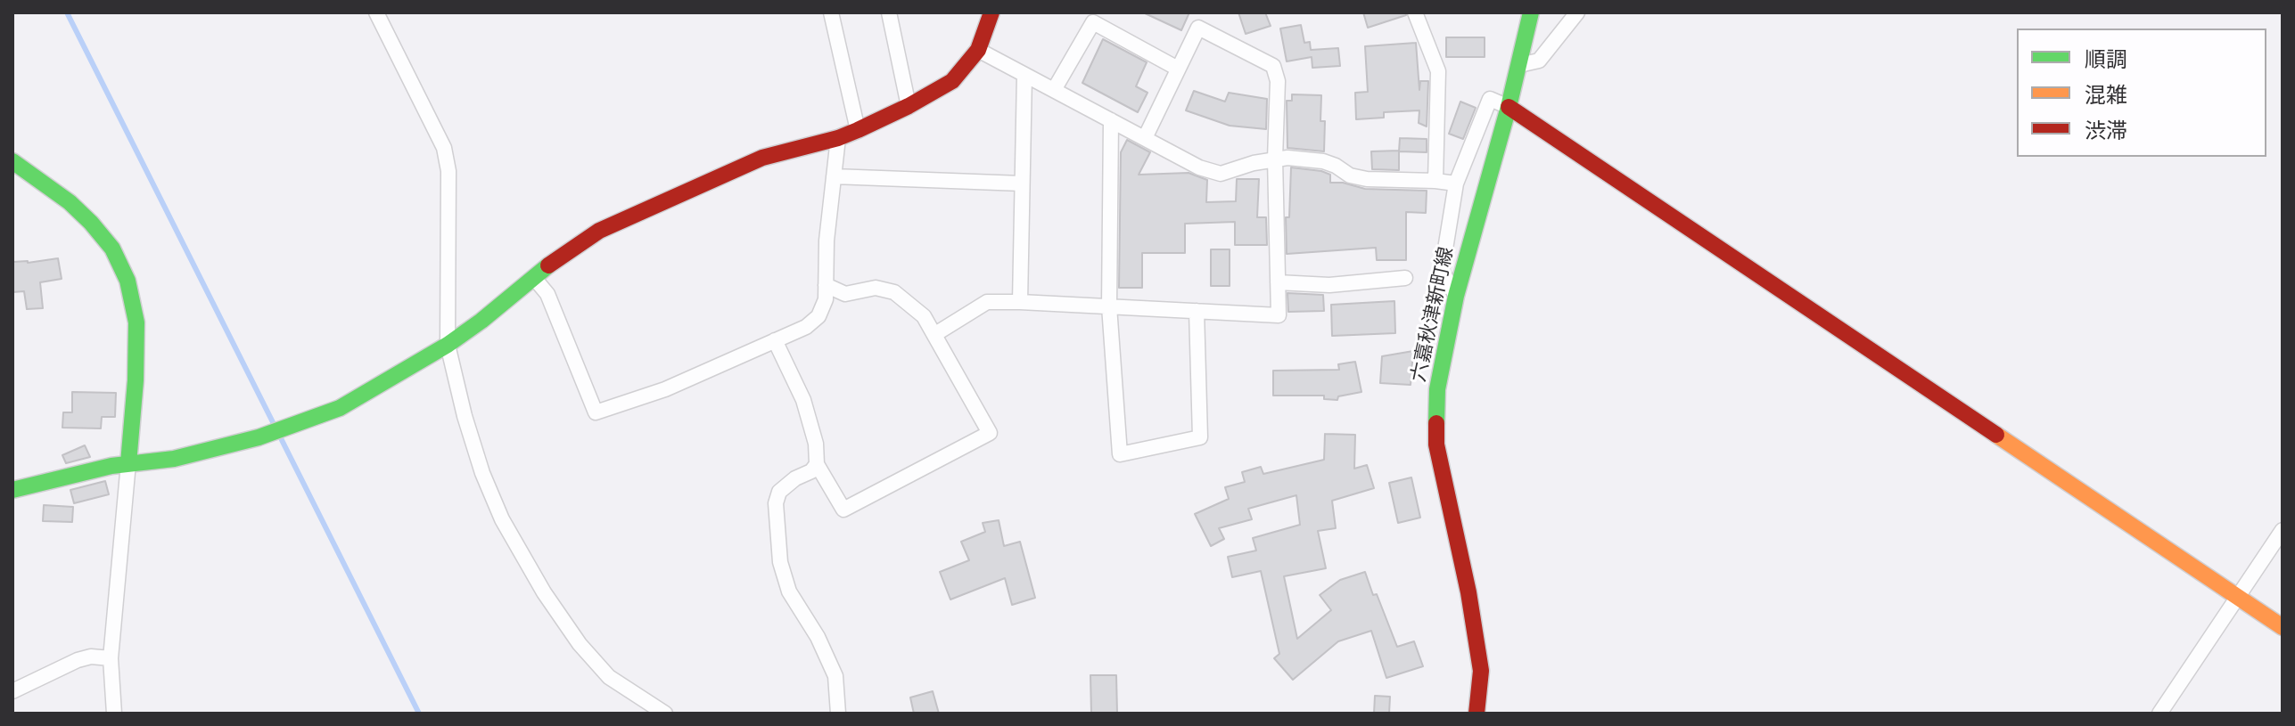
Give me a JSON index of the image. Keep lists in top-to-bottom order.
{
  "streets": {
    "street": ["六嘉秋津新町線"]
  },
  "legend": ["順調", "混雑", "渋滞"]
}
